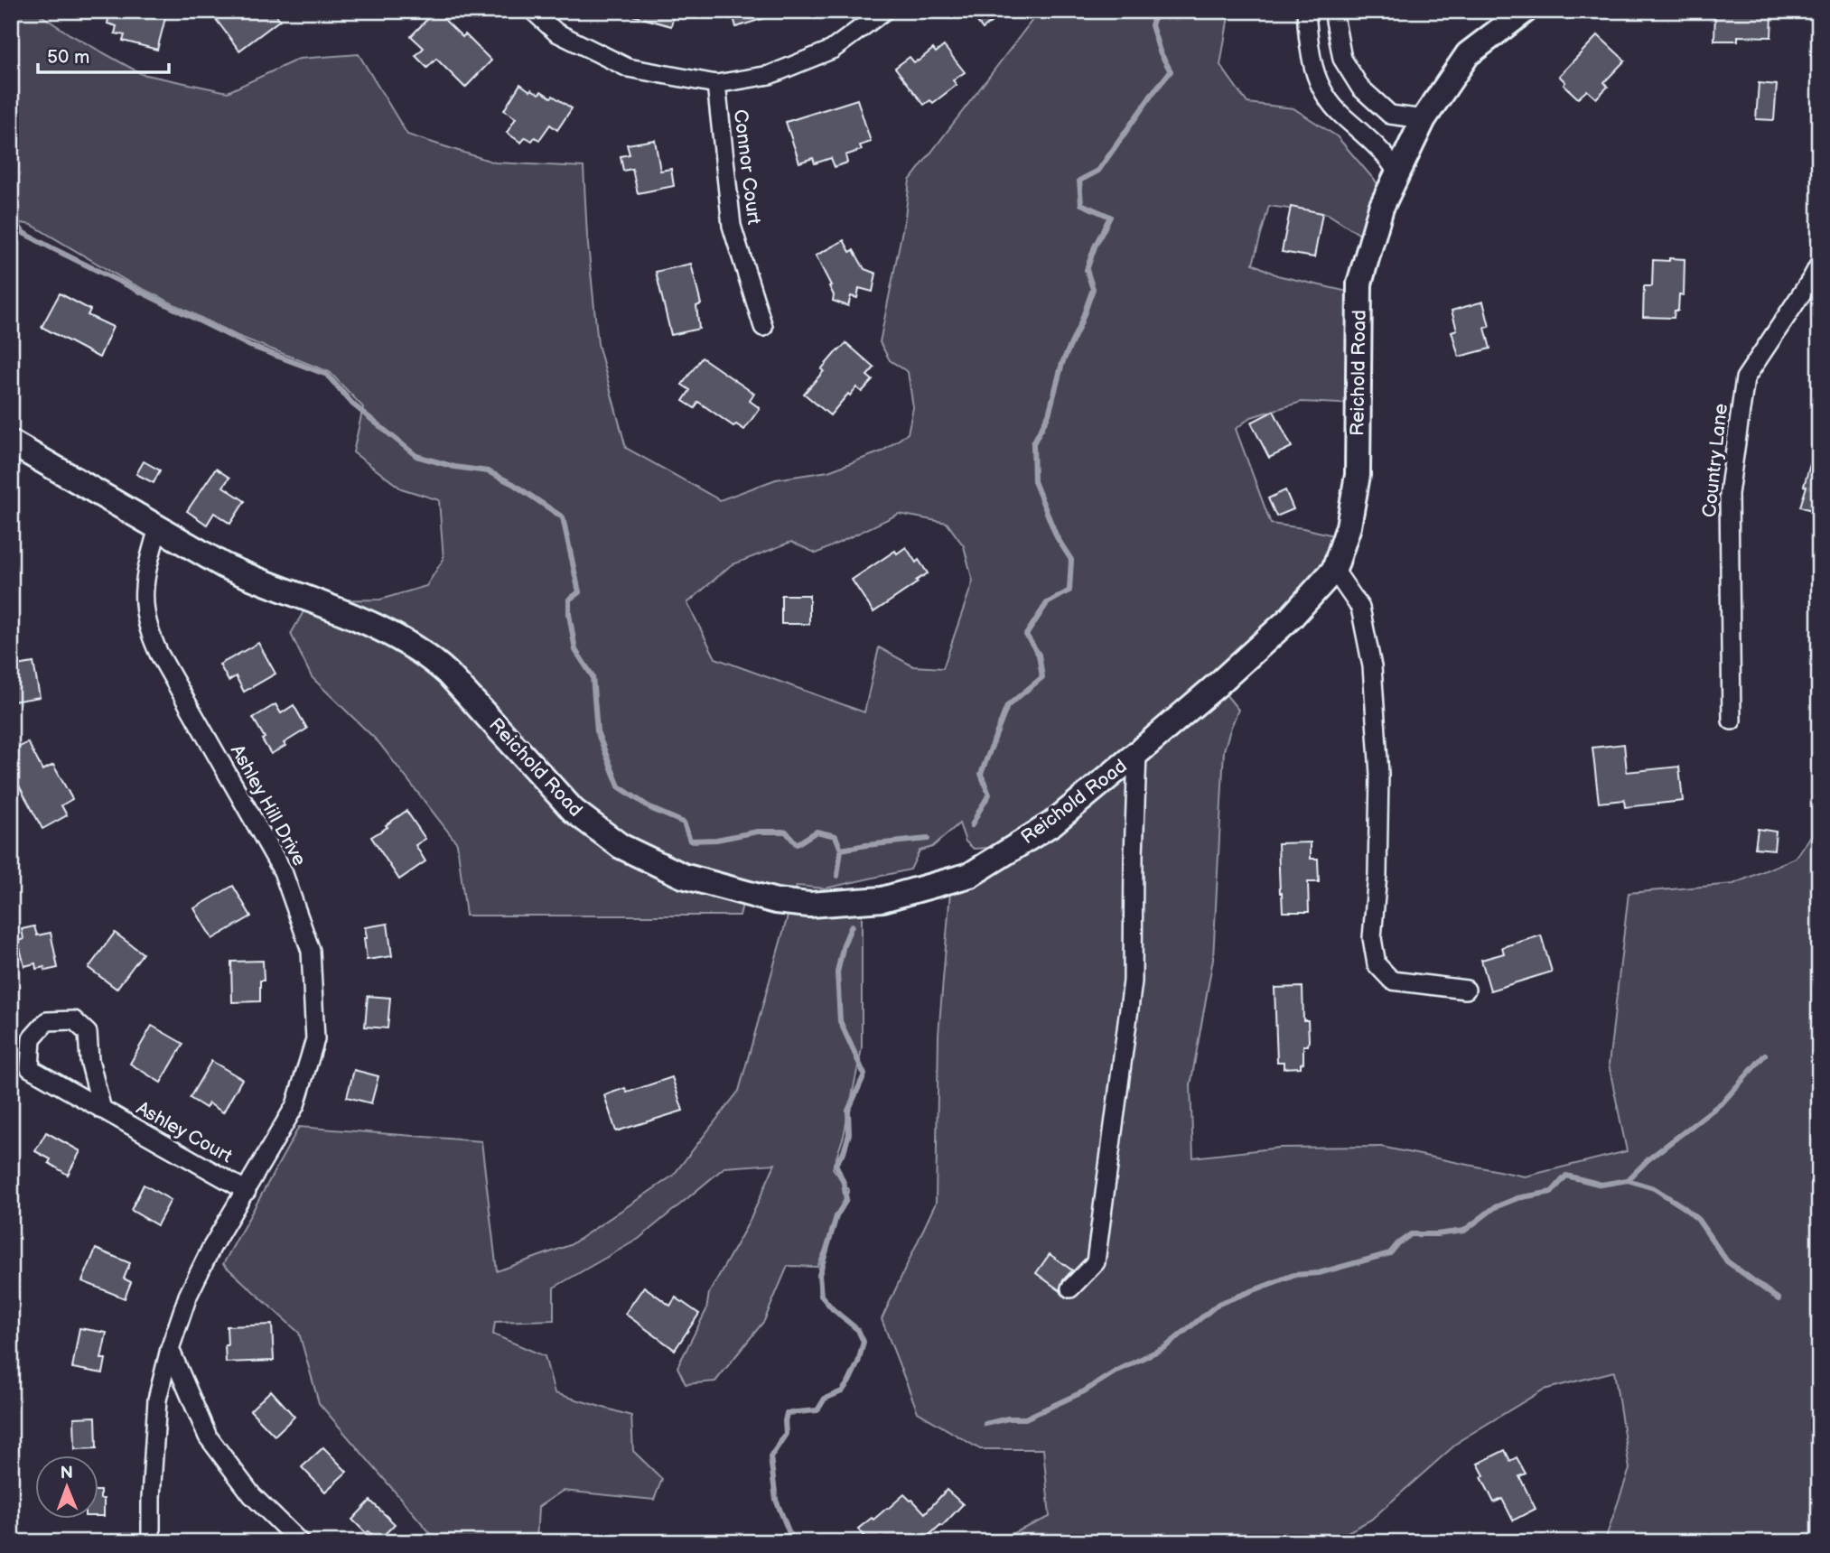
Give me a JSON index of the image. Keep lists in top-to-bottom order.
{
  "streets": {
    "street": [
      "Connor Court",
      "Reichold Road",
      "Country Lane",
      "Ashley Hill Drive",
      "Ashley Court"
    ]
  },
  "crossings": [
    ["Reichold Road", "Ashley Hill Drive"],
    ["Ashley Hill Drive", "Ashley Court"]
  ],
  "scale_bar": "50 m",
  "north": "top"
}
